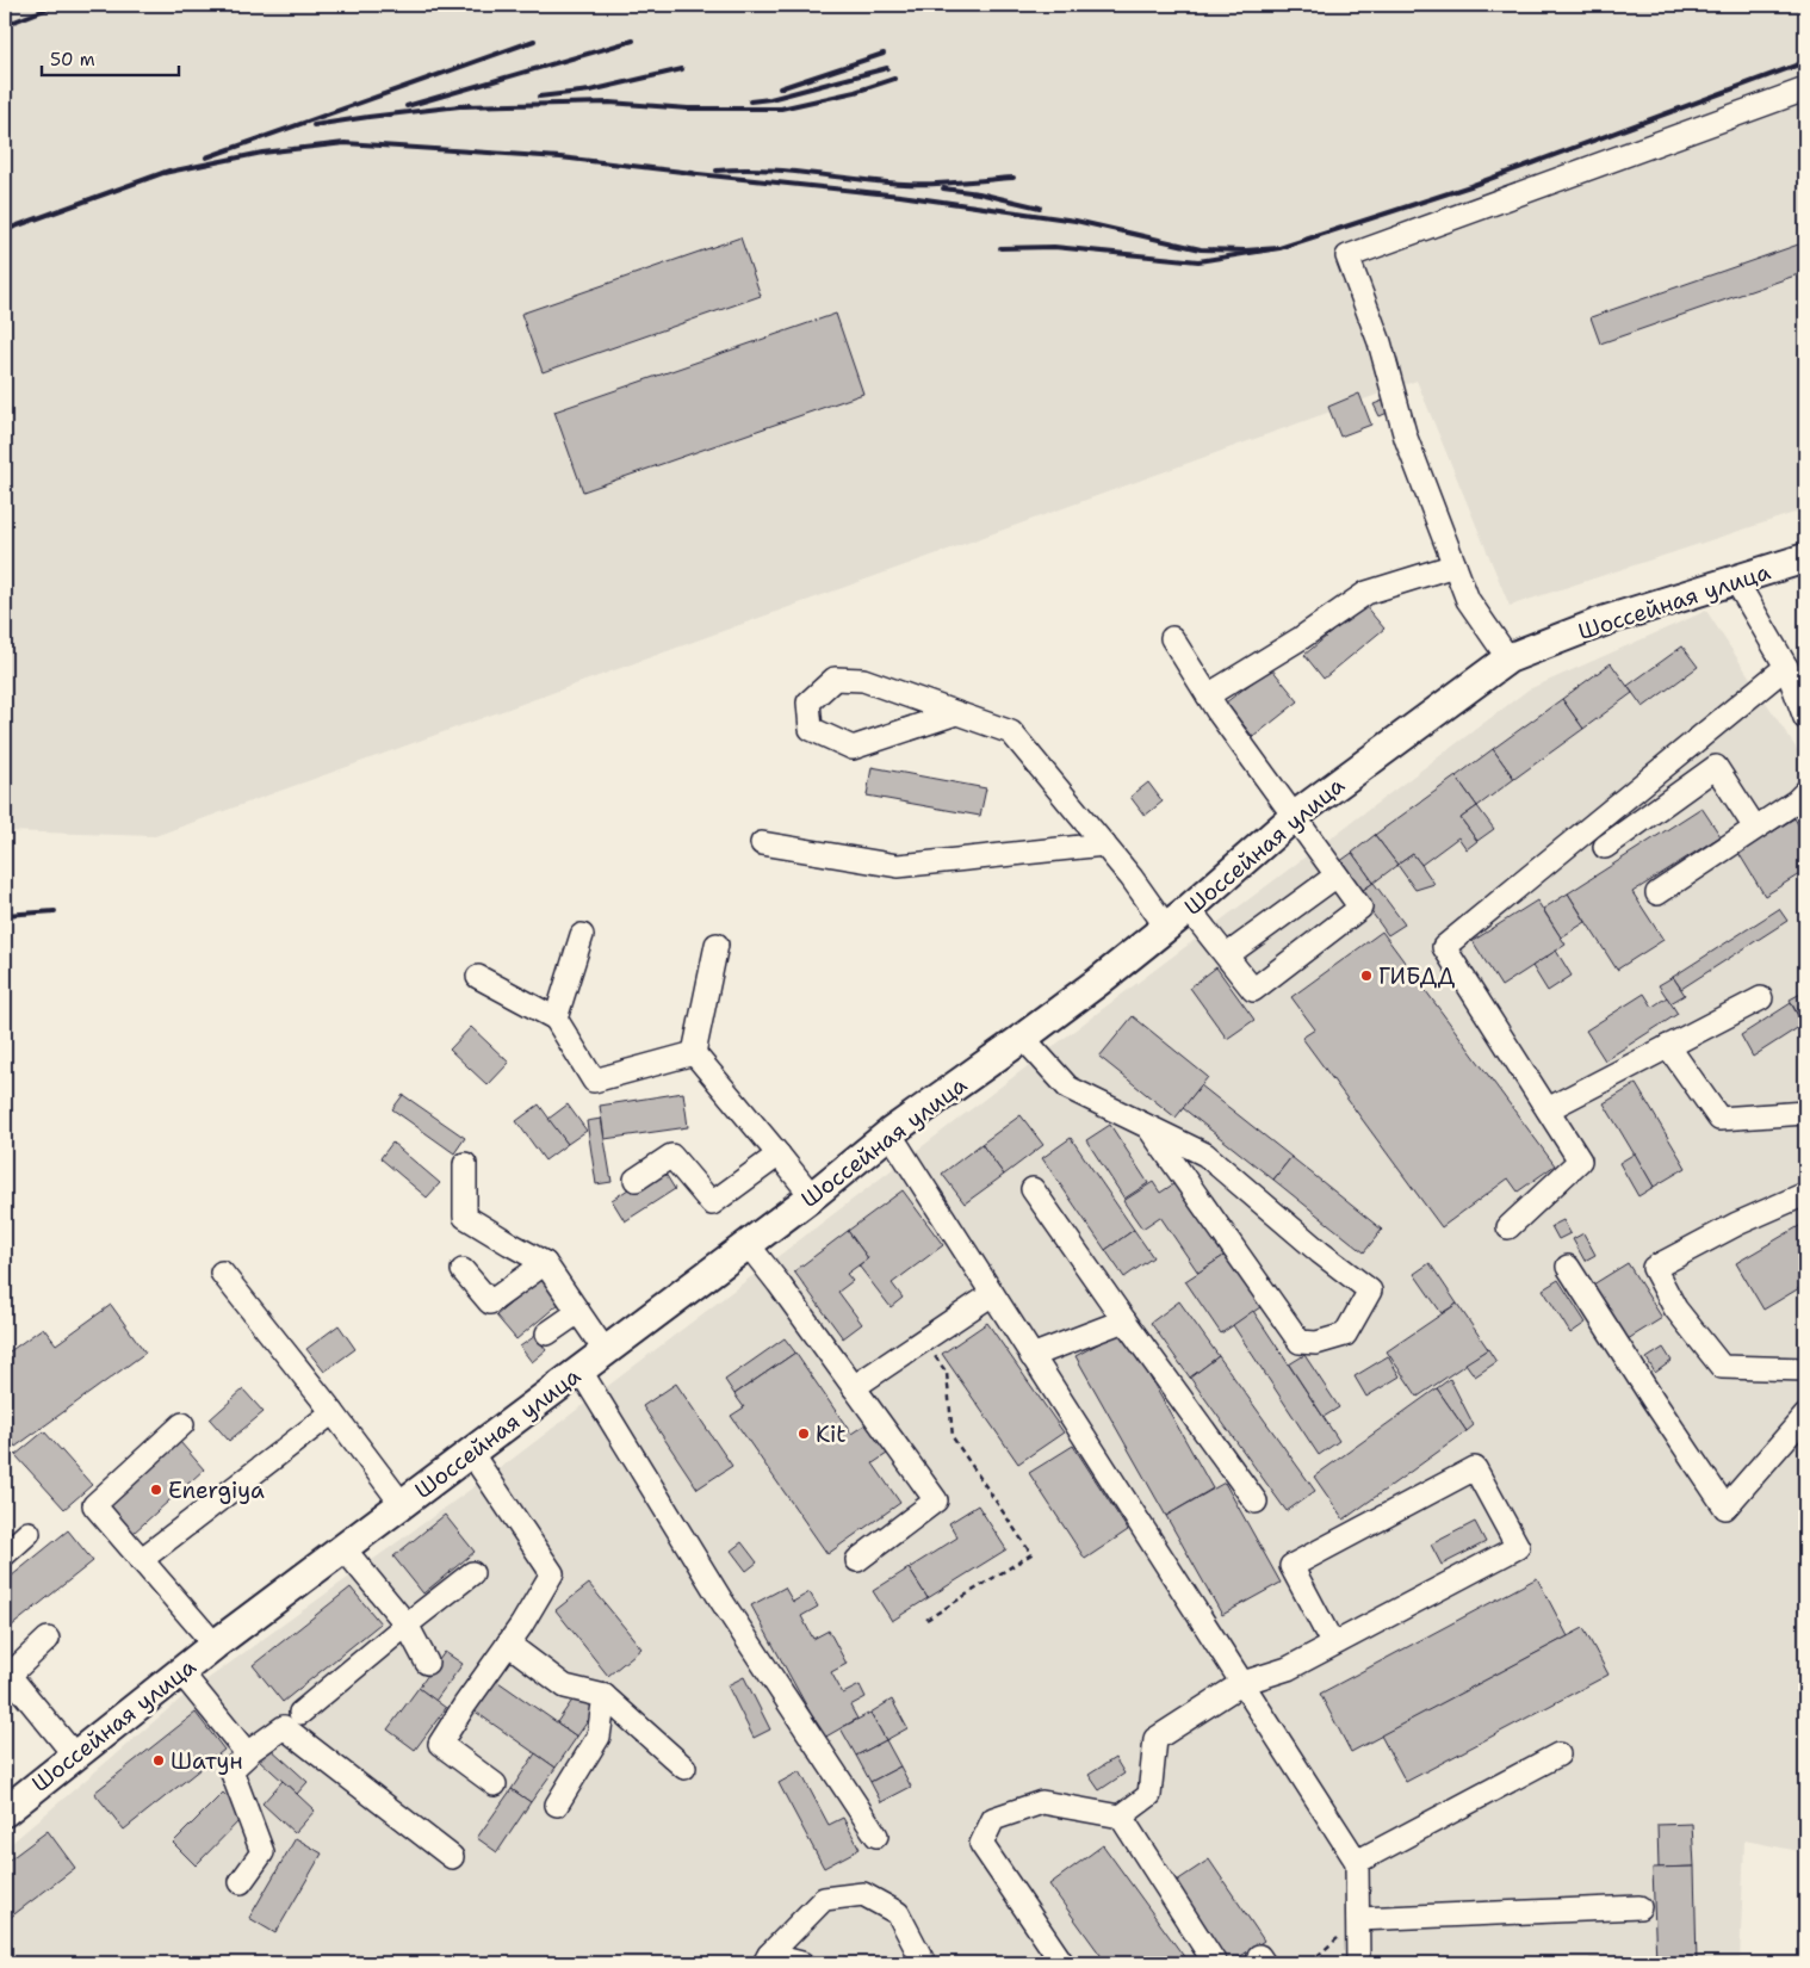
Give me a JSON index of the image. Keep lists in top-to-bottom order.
{
  "streets": {
    "main road": ["Шоссейная улица"]
  },
  "places": [
    "ГИБДД",
    "Kit",
    "Energiya",
    "Шатун"
  ],
  "scale_bar": "50 m"
}
